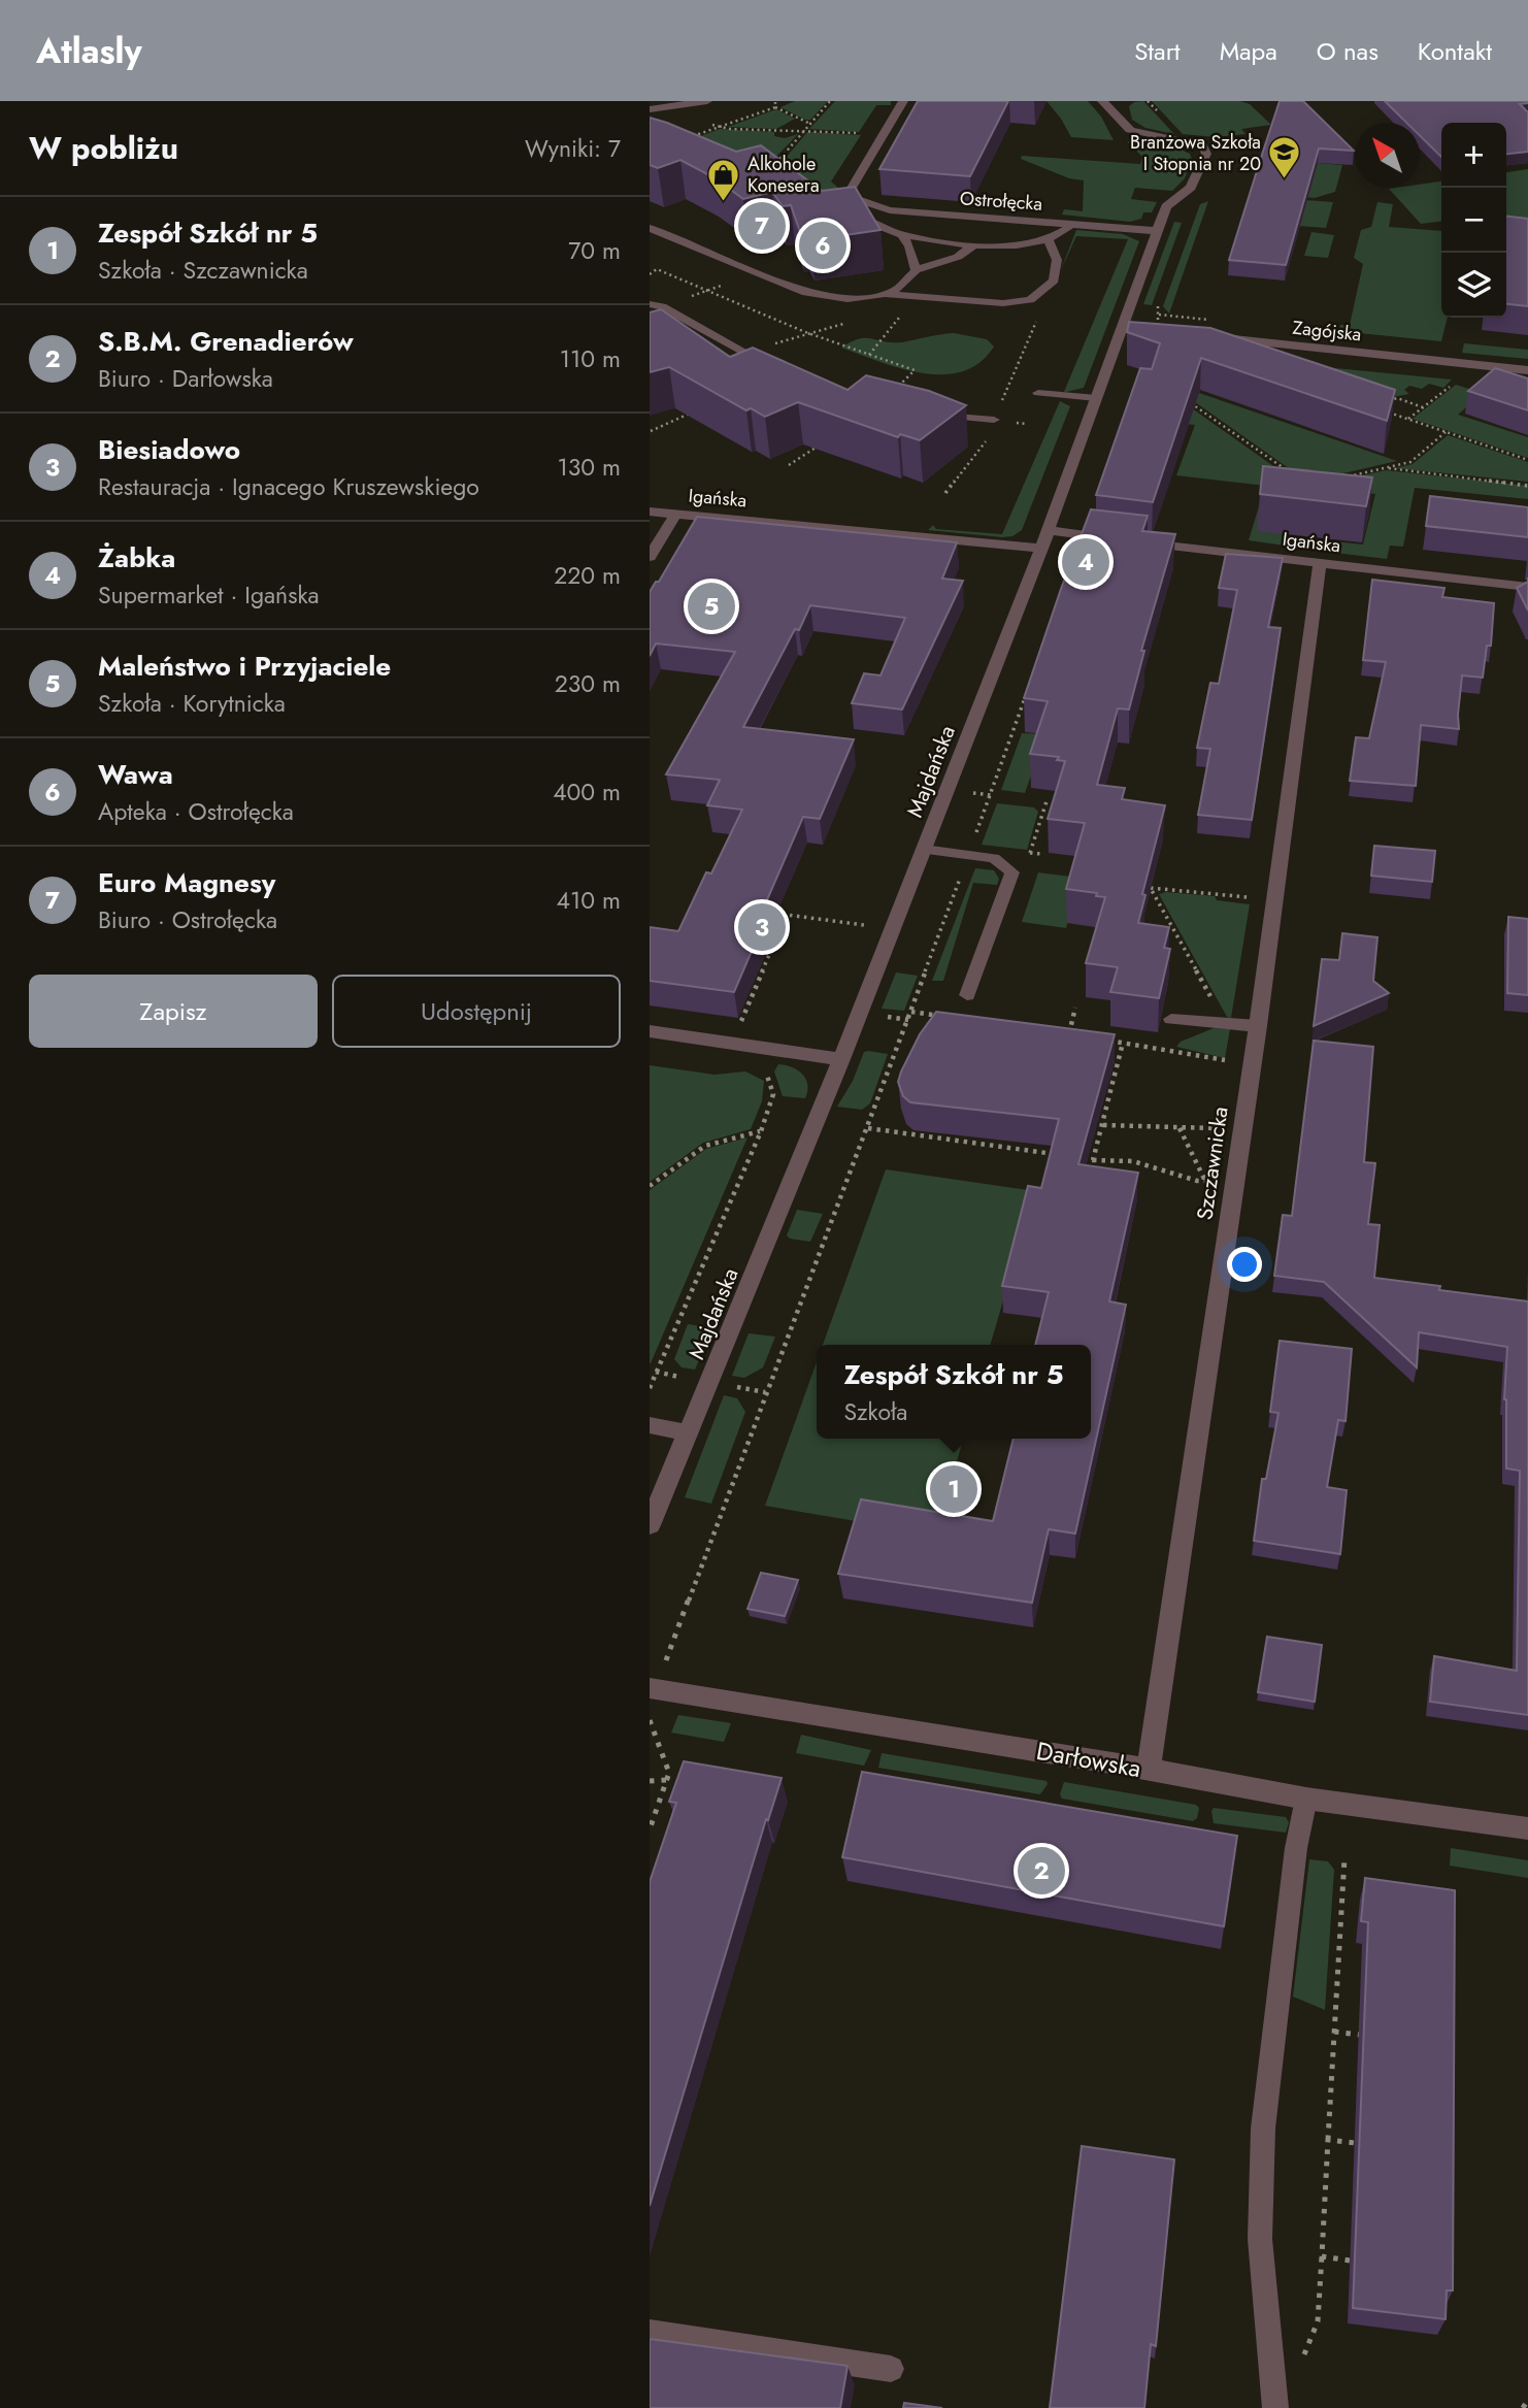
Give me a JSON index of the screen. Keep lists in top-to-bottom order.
{
  "streets": {
    "street": [
      "Ostrołęcka",
      "Zagójska",
      "Igańska",
      "Majdańska",
      "Szczawnicka",
      "Darłowska"
    ]
  },
  "crossings": [
    ["Ostrołęcka", "Majdańska"],
    ["Igańska", "Majdańska"],
    ["Igańska", "Szczawnicka"],
    ["Szczawnicka", "Darłowska"]
  ],
  "places": {
    "school or university": ["Branżowa Szkoła I Stopnia nr 20"],
    "shop": ["Alkohole Konesera"]
  },
  "north": "top left",
  "page": {
    "header": "Atlasly",
    "nav": [
      "Start",
      "Mapa",
      "O nas",
      "Kontakt"
    ],
    "heading": ["W pobliżu", "Wyniki: 7"],
    "map_buttons": ["+", "−"],
    "list": [
      {
        "mark": "1",
        "name": "Zespół Szkół nr 5",
        "note": "Szkoła · Szczawnicka",
        "value": "70 m"
      },
      {
        "mark": "2",
        "name": "S.B.M. Grenadierów",
        "note": "Biuro · Darłowska",
        "value": "110 m"
      },
      {
        "mark": "3",
        "name": "Biesiadowo",
        "note": "Restauracja · Ignacego Kruszewskiego",
        "value": "130 m"
      },
      {
        "mark": "4",
        "name": "Żabka",
        "note": "Supermarket · Igańska",
        "value": "220 m"
      },
      {
        "mark": "5",
        "name": "Maleństwo i Przyjaciele",
        "note": "Szkoła · Korytnicka",
        "value": "230 m"
      },
      {
        "mark": "6",
        "name": "Wawa",
        "note": "Apteka · Ostrołęcka",
        "value": "400 m"
      },
      {
        "mark": "7",
        "name": "Euro Magnesy",
        "note": "Biuro · Ostrołęcka",
        "value": "410 m"
      }
    ],
    "pins": [
      "7",
      "6",
      "4",
      "5",
      "3",
      "1",
      "2"
    ],
    "buttons": ["Zapisz", "Udostępnij"],
    "popup": ["Zespół Szkół nr 5", "Szkoła"]
  }
}
